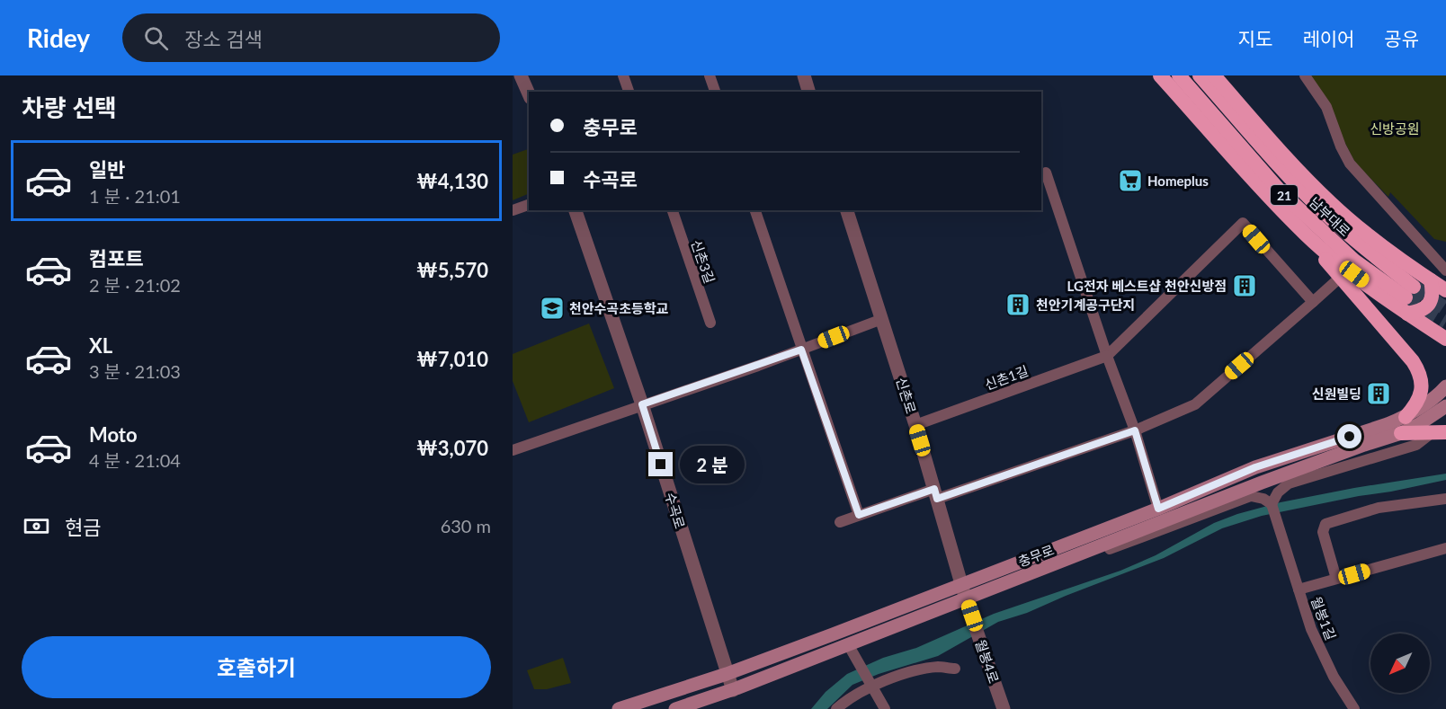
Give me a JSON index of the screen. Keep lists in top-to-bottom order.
{
  "streets": {
    "highway": ["21", "남부대로"],
    "main road": ["충무로"],
    "street": [
      "신촌3길",
      "신촌1길",
      "신촌로",
      "수곡로",
      "월봉1길",
      "월봉4로"
    ]
  },
  "crossings": [
    ["신촌1길", "신촌로"],
    ["신촌로", "충무로"],
    ["신촌로", "월봉4로"],
    ["수곡로", "충무로"],
    ["충무로", "월봉4로"]
  ],
  "parks": ["신방공원"],
  "places": {
    "supermarket": ["Homeplus"],
    "building": ["LG전자 베스트샵 천안신방점", "천안기계공구단지", "신원빌딩"],
    "school or university": ["천안수곡초등학교"]
  },
  "north": "bottom left",
  "page": {
    "header": "Ridey",
    "search": "장소 검색",
    "nav": ["지도", "레이어", "공유"],
    "heading": "차량 선택",
    "banner": ["충무로", "수곡로"],
    "list": [
      {
        "name": "일반",
        "note": "1 분 · 21:01",
        "value": "₩4,130"
      },
      {
        "name": "컴포트",
        "note": "2 분 · 21:02",
        "value": "₩5,570"
      },
      {
        "name": "XL",
        "note": "3 분 · 21:03",
        "value": "₩7,010"
      },
      {
        "name": "Moto",
        "note": "4 분 · 21:04",
        "value": "₩3,070"
      }
    ],
    "bubble": "2 분",
    "pay": ["현금", "630 m"],
    "buttons": "호출하기"
  }
}
